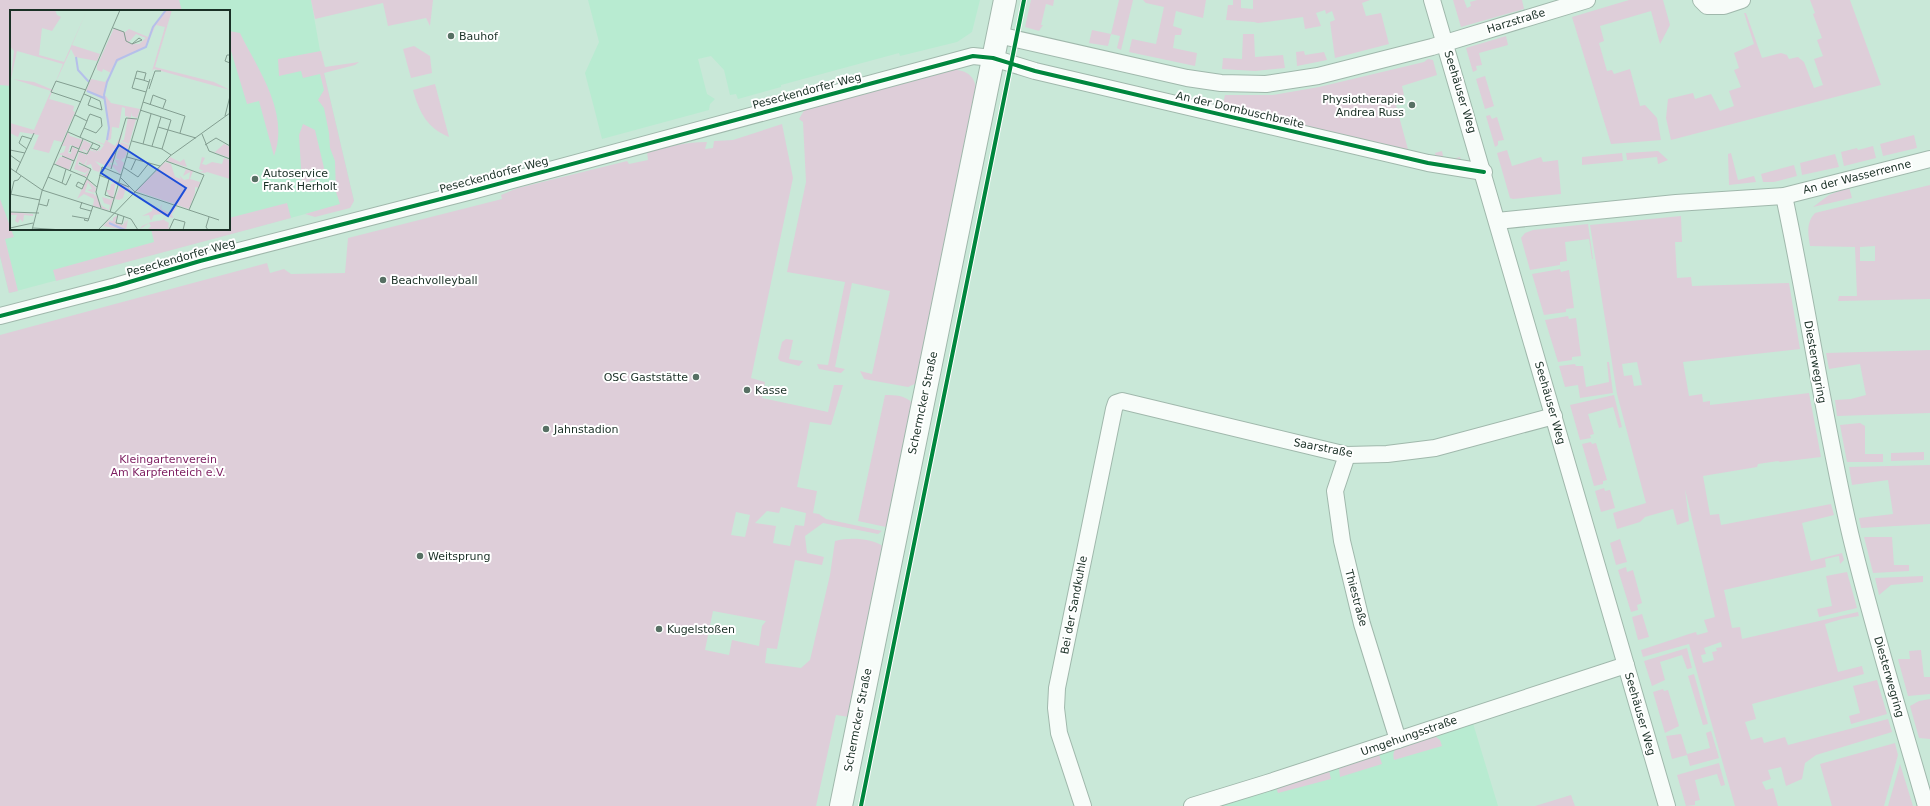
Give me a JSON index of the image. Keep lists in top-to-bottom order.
{
  "streets": {
    "main road": ["Schermcker Straße"],
    "street": [
      "Harzstraße",
      "Peseckendorfer Weg",
      "Seehäuser Weg",
      "An der Dornbuschbreite",
      "An der Wasserrenne",
      "Diesterwegring",
      "Saarstraße",
      "Thiestraße",
      "Bei der Sandkuhle",
      "Umgehungsstraße"
    ]
  },
  "crossings": [
    ["Harzstraße", "Seehäuser Weg"],
    ["Harzstraße", "An der Dornbuschbreite"],
    ["Peseckendorfer Weg", "An der Dornbuschbreite"],
    ["Peseckendorfer Weg", "Schermcker Straße"],
    ["Seehäuser Weg", "An der Dornbuschbreite"],
    ["Seehäuser Weg", "Saarstraße"],
    ["Seehäuser Weg", "Umgehungsstraße"],
    ["An der Dornbuschbreite", "Schermcker Straße"],
    ["An der Wasserrenne", "Diesterwegring"],
    ["Saarstraße", "Thiestraße"],
    ["Saarstraße", "Bei der Sandkuhle"],
    ["Thiestraße", "Umgehungsstraße"]
  ],
  "parks": ["Kleingartenverein Am Karpfenteich e.V."],
  "places": [
    "Bauhof",
    "Physiotherapie Andrea Russ",
    "Autoservice Frank Herholt",
    "Beachvolleyball",
    "OSC Gaststätte",
    "Kasse",
    "Jahnstadion",
    "Weitsprung",
    "Kugelstoßen"
  ]
}
